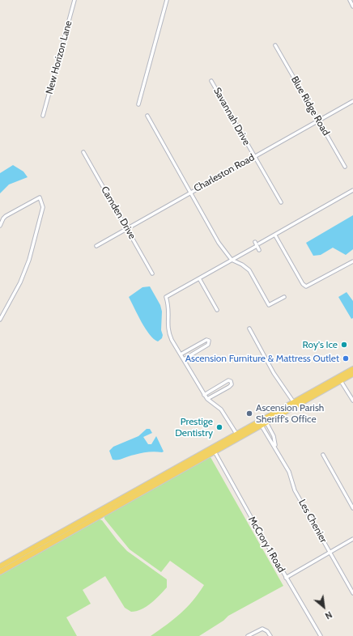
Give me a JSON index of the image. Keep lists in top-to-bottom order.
{
  "streets": {
    "street": [
      "New Horizon Lane",
      "Blue Ridge Road",
      "Savannah Drive",
      "Charleston Road",
      "Camden Drive",
      "Les Chenier",
      "McCrory 1 Road"
    ]
  },
  "crossings": [
    ["Blue Ridge Road", "Charleston Road"],
    ["Savannah Drive", "Charleston Road"],
    ["Charleston Road", "Camden Drive"]
  ],
  "places": [
    "Roy's Ice",
    "Ascension Furniture & Mattress Outlet",
    "Ascension Parish Sheriff's Office",
    "Prestige Dentistry"
  ],
  "north": "bottom right"
}
